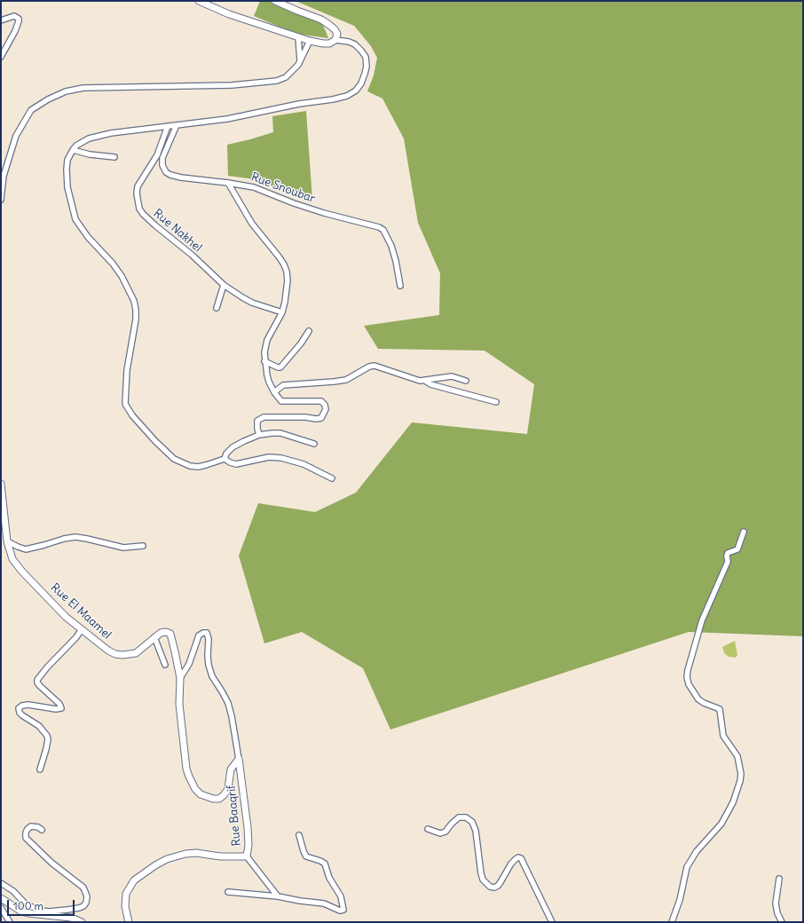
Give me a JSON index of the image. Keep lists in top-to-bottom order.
{
  "streets": {
    "street": [
      "Rue Snoubar",
      "Rue Nakhel",
      "Rue El Maamel",
      "Rue Baaqrif"
    ]
  },
  "scale_bar": "100 m"
}
